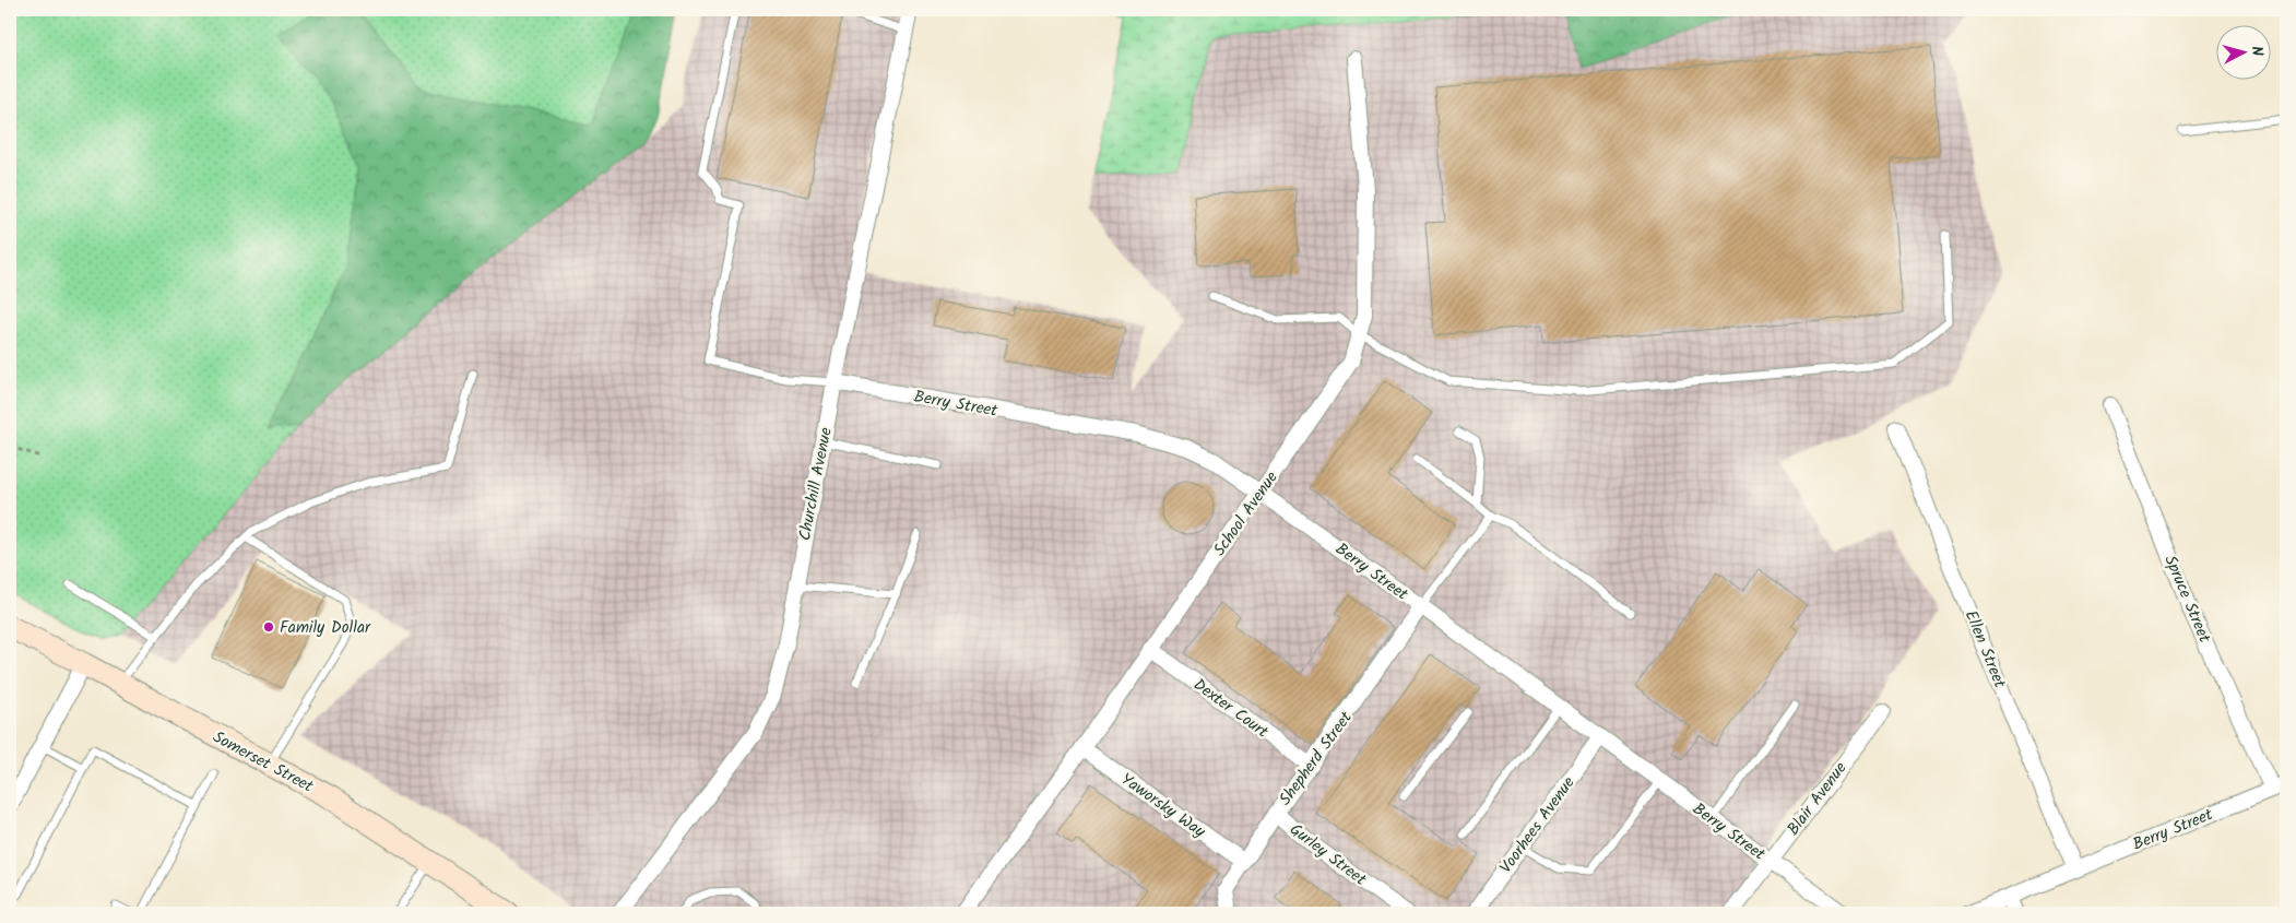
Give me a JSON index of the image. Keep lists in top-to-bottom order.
{
  "streets": {
    "main road": ["Somerset Street"],
    "street": [
      "Berry Street",
      "Churchill Avenue",
      "School Avenue",
      "Spruce Street",
      "Ellen Street",
      "Dexter Court",
      "Shepherd Street",
      "Blair Avenue",
      "Yaworsky Way",
      "Voorhees Avenue",
      "Gurley Street"
    ]
  },
  "crossings": [
    ["Berry Street", "Churchill Avenue"],
    ["Berry Street", "School Avenue"],
    ["Berry Street", "Spruce Street"],
    ["Berry Street", "Ellen Street"],
    ["Berry Street", "Shepherd Street"],
    ["Berry Street", "Blair Avenue"],
    ["Berry Street", "Voorhees Avenue"],
    ["School Avenue", "Dexter Court"],
    ["School Avenue", "Yaworsky Way"],
    ["Dexter Court", "Shepherd Street"],
    ["Shepherd Street", "Yaworsky Way"],
    ["Shepherd Street", "Gurley Street"]
  ],
  "places": ["Family Dollar"],
  "north": "right"
}
